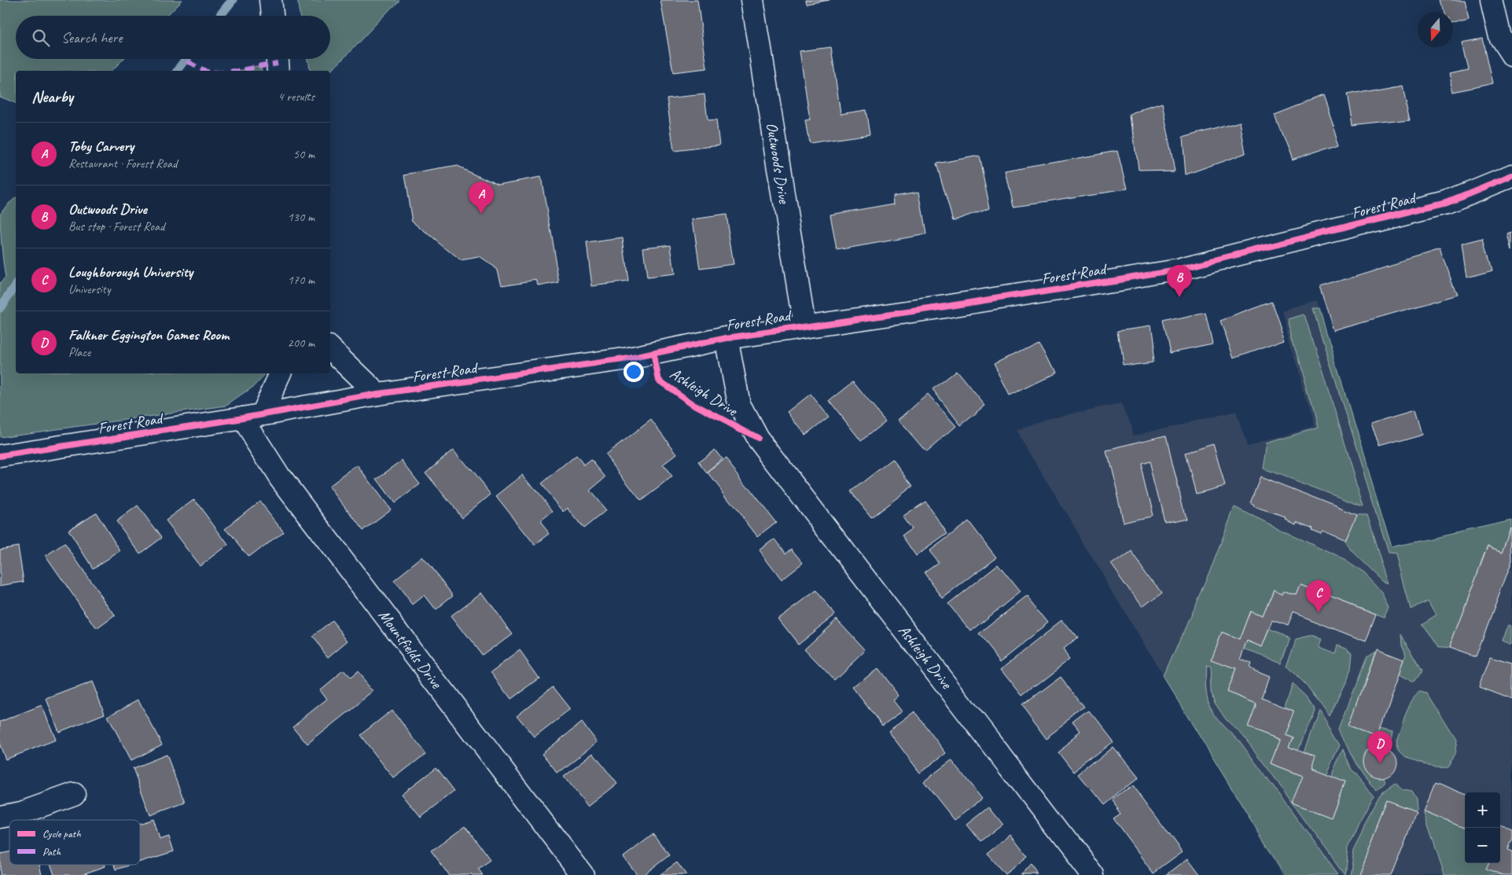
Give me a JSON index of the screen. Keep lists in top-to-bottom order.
{
  "streets": {
    "street": [
      "Outwoods Drive",
      "Forest Road",
      "Ashleigh Drive",
      "Mountfields Drive"
    ]
  },
  "crossings": [
    ["Outwoods Drive", "Forest Road"],
    ["Forest Road", "Ashleigh Drive"],
    ["Forest Road", "Mountfields Drive"]
  ],
  "legend": ["Cycle path", "Path"],
  "north": "bottom",
  "page": {
    "search": "Search here",
    "heading": ["Nearby", "4 results"],
    "list": [
      {
        "mark": "A",
        "name": "Toby Carvery",
        "note": "Restaurant · Forest Road",
        "value": "50 m"
      },
      {
        "mark": "B",
        "name": "Outwoods Drive",
        "note": "Bus stop · Forest Road",
        "value": "130 m"
      },
      {
        "mark": "C",
        "name": "Loughborough University",
        "note": "University",
        "value": "170 m"
      },
      {
        "mark": "D",
        "name": "Falkner Eggington Games Room",
        "note": "Place",
        "value": "200 m"
      }
    ],
    "pins": [
      "A",
      "B",
      "C",
      "D"
    ],
    "map_buttons": ["+", "−"]
  }
}
